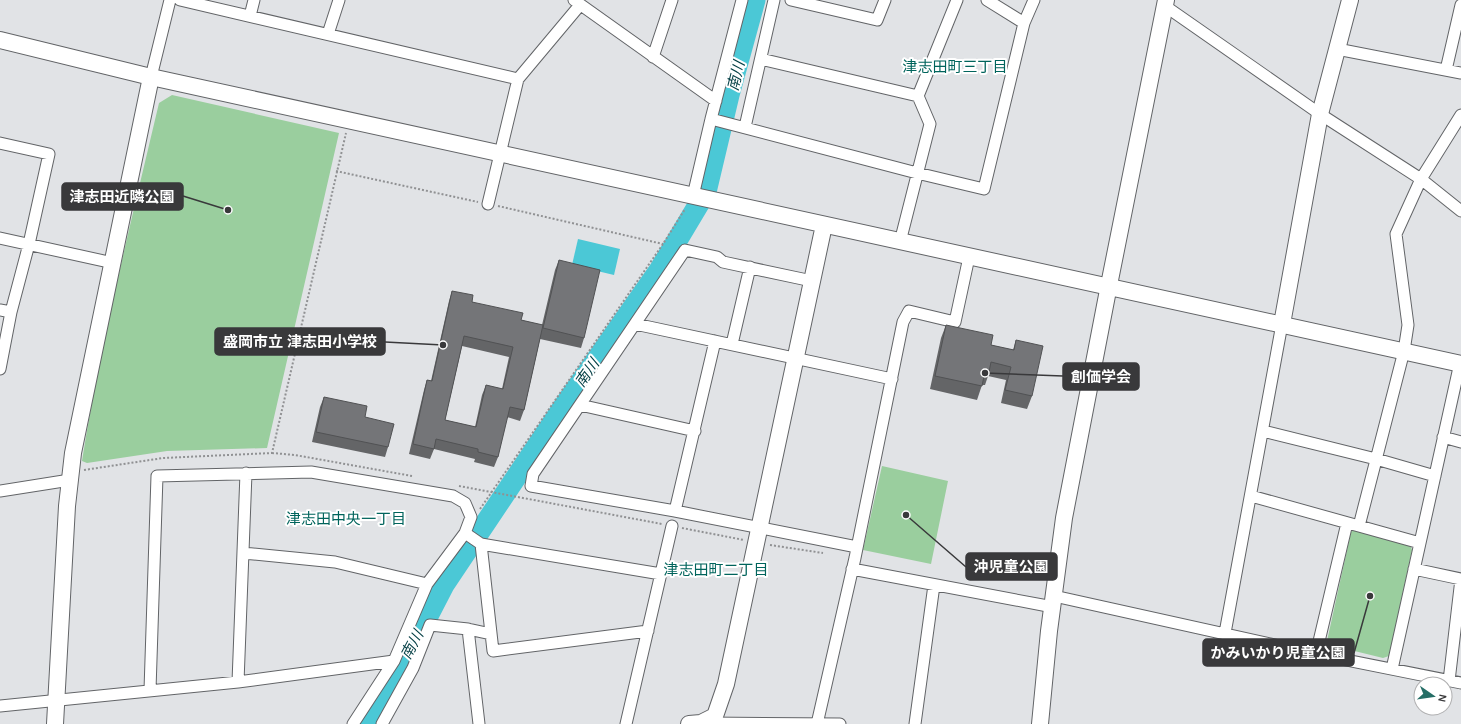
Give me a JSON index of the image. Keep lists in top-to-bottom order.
{
  "districts": ["津志田町三丁目", "津志田中央一丁目", "津志田町二丁目"],
  "water": ["南川"],
  "places": [
    "津志田近隣公園",
    "盛岡市立 津志田小学校",
    "創価学会",
    "沖児童公園",
    "かみいかり児童公園"
  ],
  "north": "right"
}
